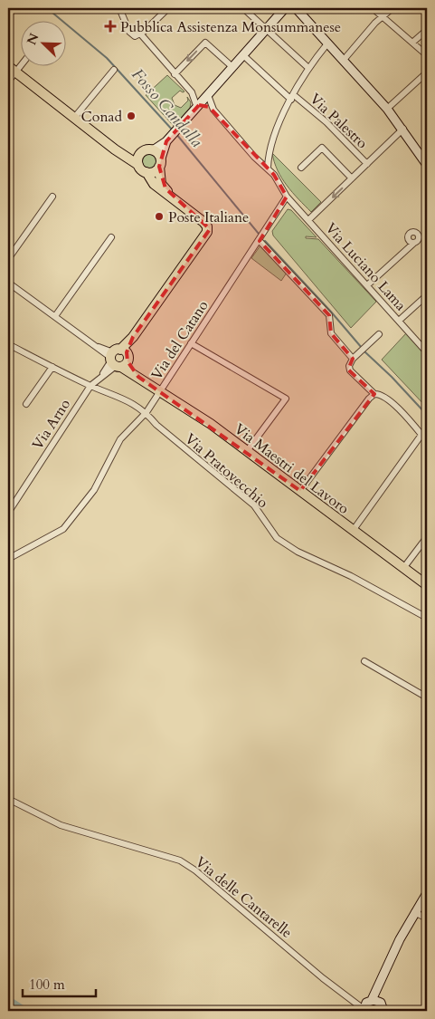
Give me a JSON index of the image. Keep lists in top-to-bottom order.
{
  "streets": {
    "main road": ["Via Maestri del Lavoro"],
    "street": [
      "Via Palestro",
      "Via Luciano Lama",
      "Via del Catano",
      "Via Arno",
      "Via Pratovecchio",
      "Via delle Cantarelle"
    ]
  },
  "crossings": [
    ["Via Palestro", "Via Luciano Lama"],
    ["Via Luciano Lama", "Via del Catano"],
    ["Via del Catano", "Via Maestri del Lavoro"],
    ["Via del Catano", "Via Pratovecchio"],
    ["Via Arno", "Via Maestri del Lavoro"],
    ["Via Arno", "Via Pratovecchio"]
  ],
  "water": ["Fosso Candalla"],
  "places": {
    "health": ["Pubblica Assistenza Monsummanese"],
    "other": ["Conad", "Poste Italiane"]
  },
  "scale_bar": "100 m",
  "north": "top left"
}
